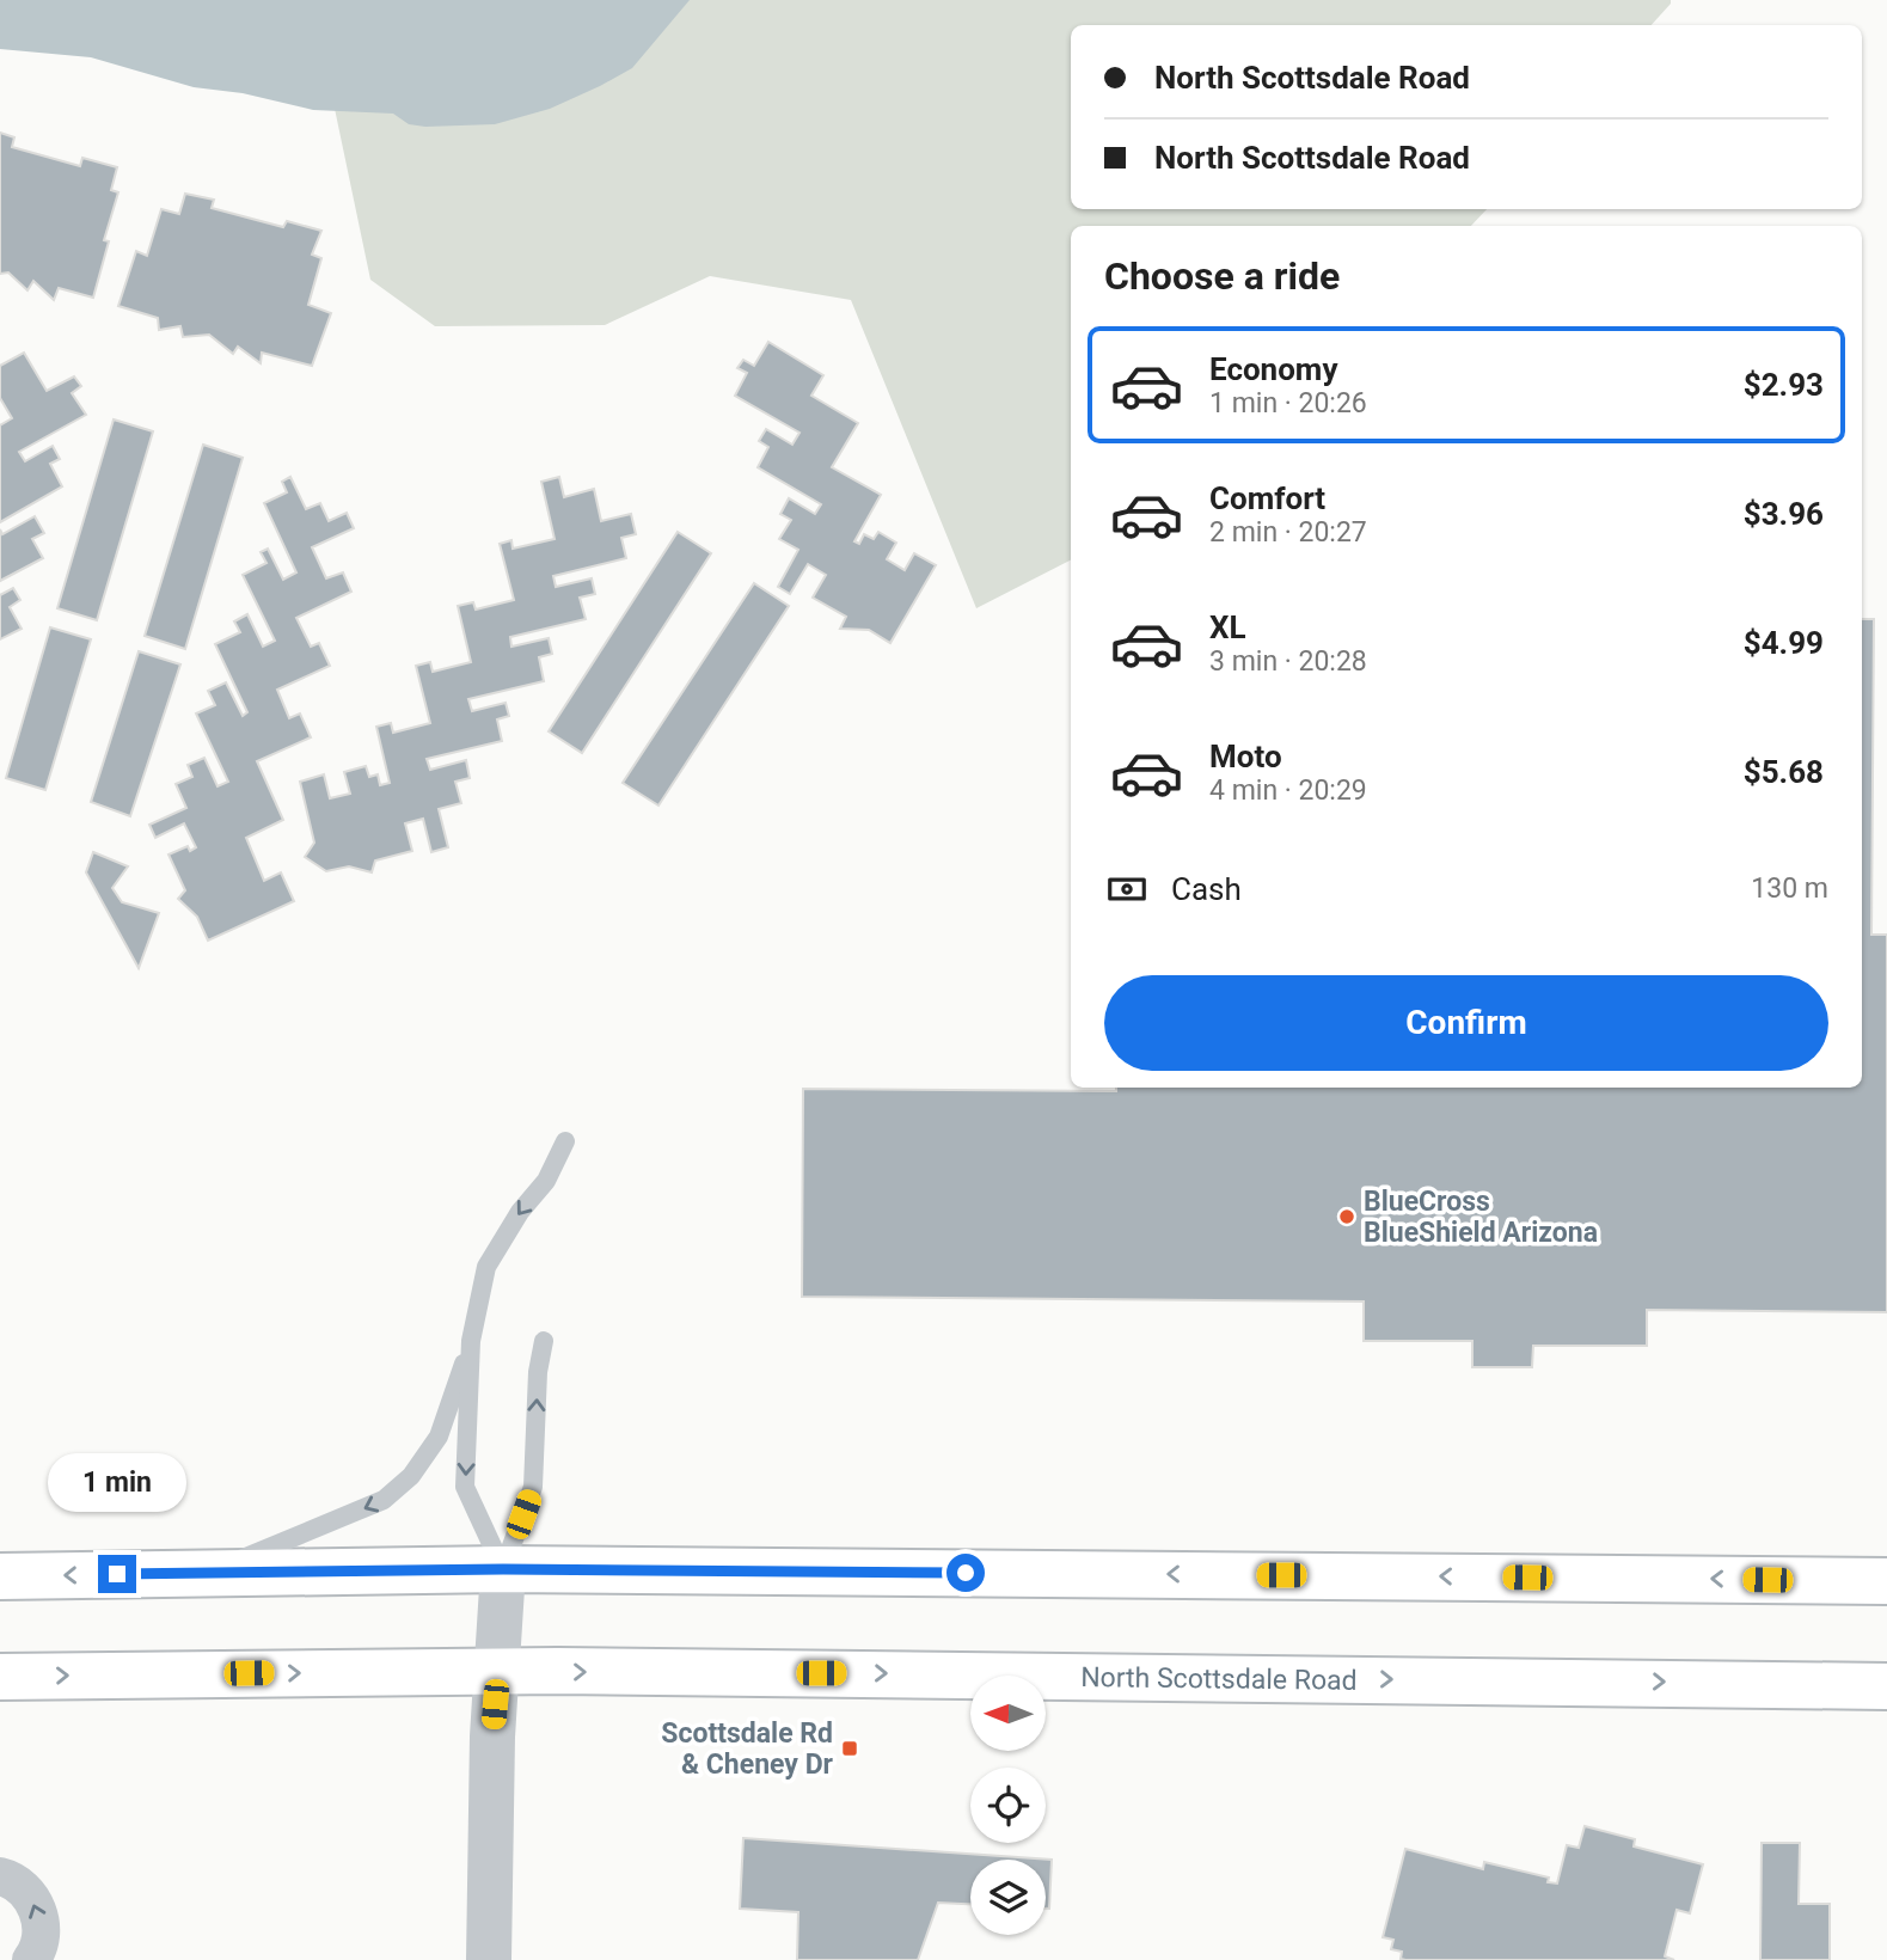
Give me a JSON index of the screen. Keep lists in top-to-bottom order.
{
  "streets": {
    "main road": ["North Scottsdale Road"]
  },
  "places": {
    "other": ["BlueCross BlueShield Arizona"],
    "transit": ["Scottsdale Rd & Cheney Dr"]
  },
  "north": "left",
  "page": {
    "banner": ["North Scottsdale Road", "North Scottsdale Road"],
    "heading": "Choose a ride",
    "list": [
      {
        "name": "Economy",
        "note": "1 min · 20:26",
        "value": "$2.93"
      },
      {
        "name": "Comfort",
        "note": "2 min · 20:27",
        "value": "$3.96"
      },
      {
        "name": "XL",
        "note": "3 min · 20:28",
        "value": "$4.99"
      },
      {
        "name": "Moto",
        "note": "4 min · 20:29",
        "value": "$5.68"
      }
    ],
    "pay": ["Cash", "130 m"],
    "buttons": "Confirm",
    "bubble": "1 min"
  }
}
